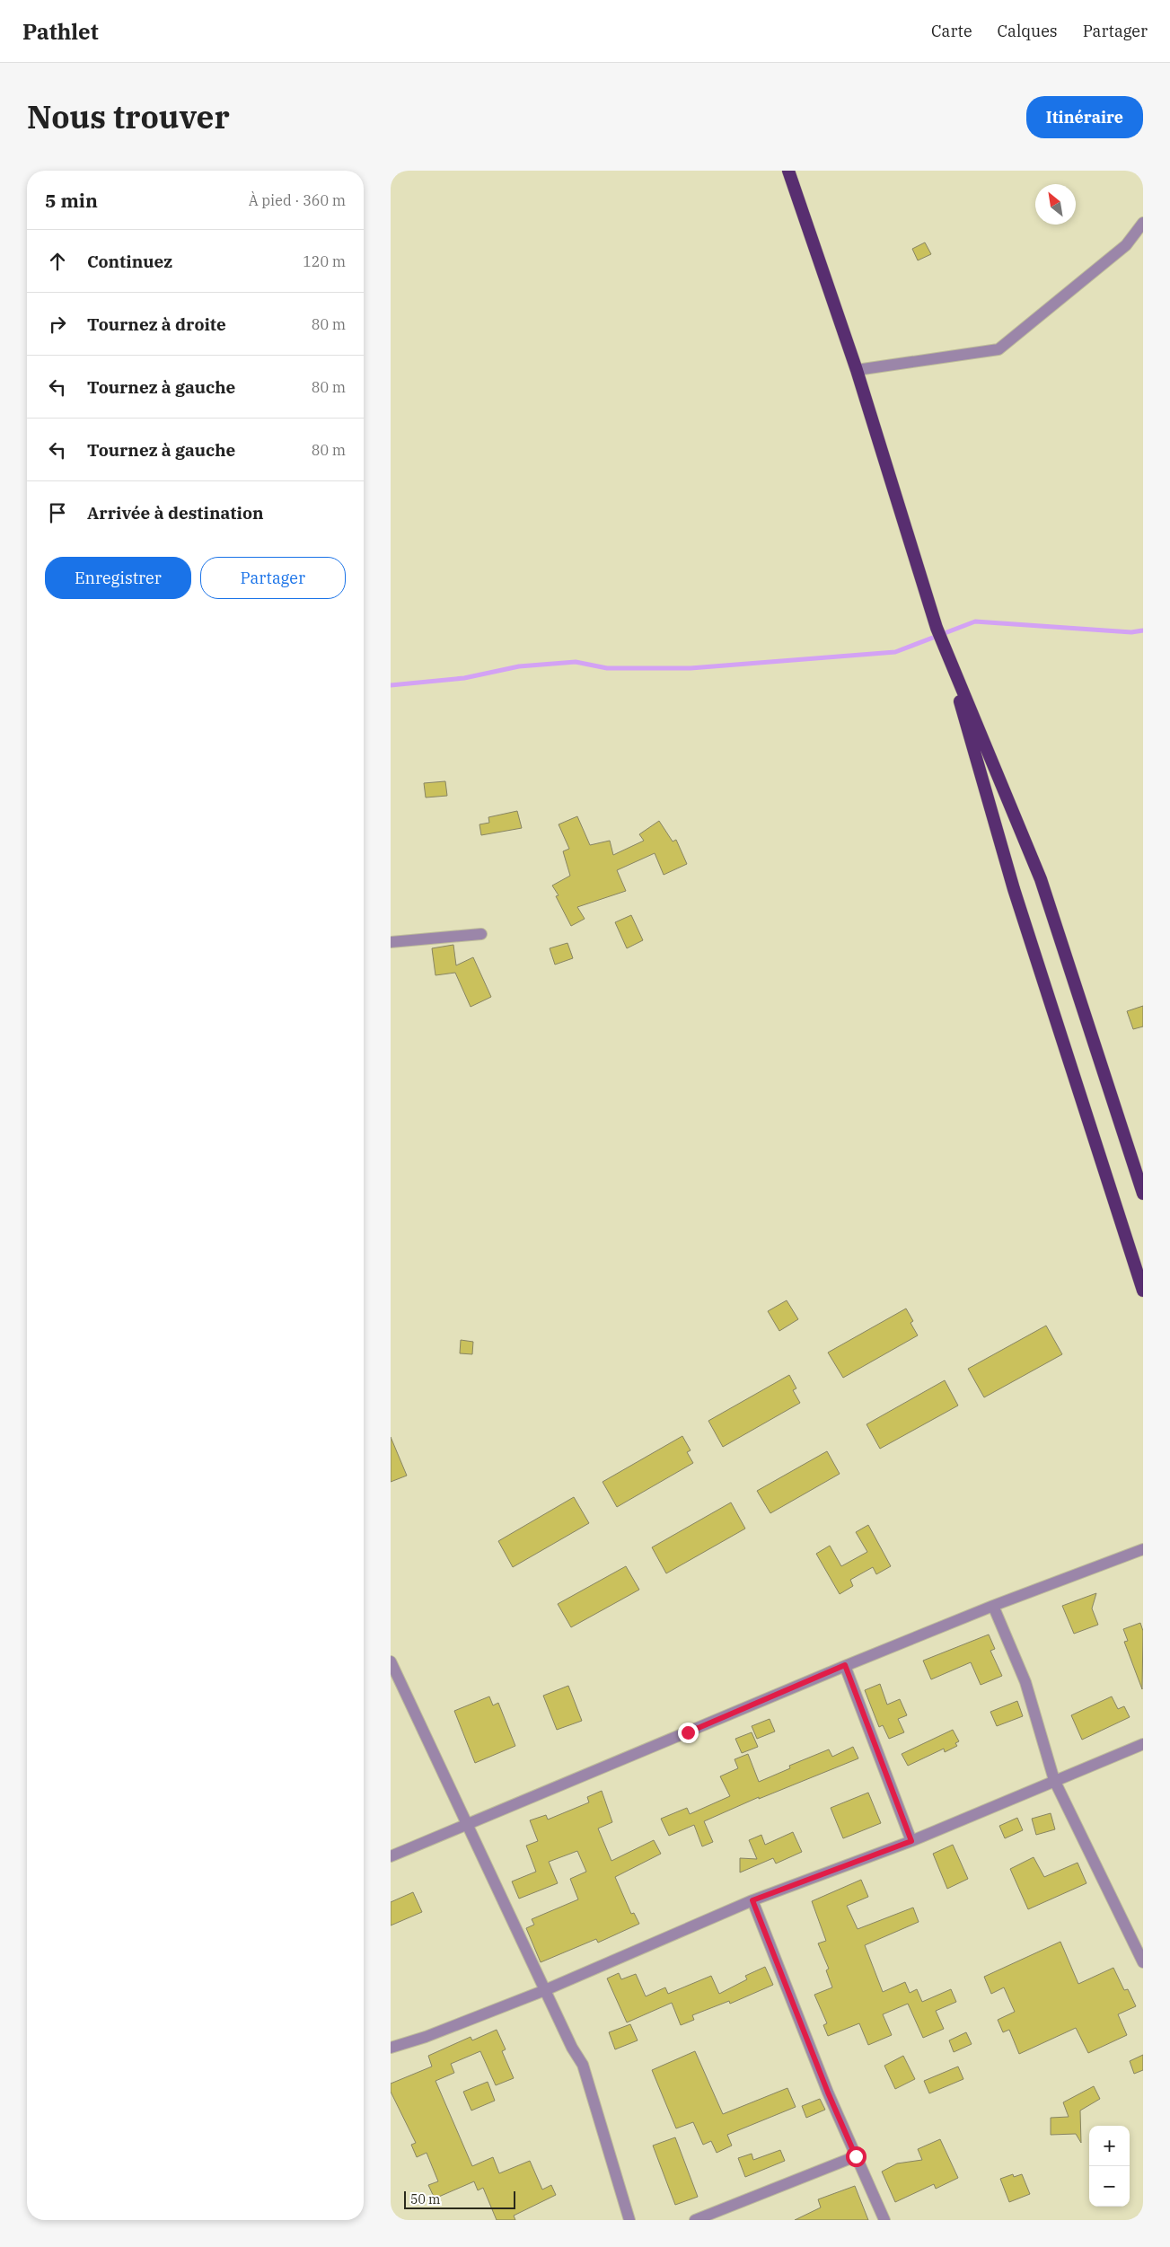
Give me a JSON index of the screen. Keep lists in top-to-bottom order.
{
  "scale_bar": "50 m",
  "north": "top left",
  "page": {
    "header": "Pathlet",
    "nav": ["Carte", "Calques", "Partager"],
    "title": "Nous trouver",
    "buttons": [
      "Itinéraire",
      ["Enregistrer", "Partager"]
    ],
    "heading": ["5 min", "À pied · 360 m"],
    "list": [
      ["Continuez", "120 m"],
      ["Tournez à droite", "80 m"],
      ["Tournez à gauche", "80 m"],
      ["Tournez à gauche", "80 m"],
      "Arrivée à destination"
    ],
    "map_buttons": ["+", "−"],
    "scale": "50 m"
  }
}
